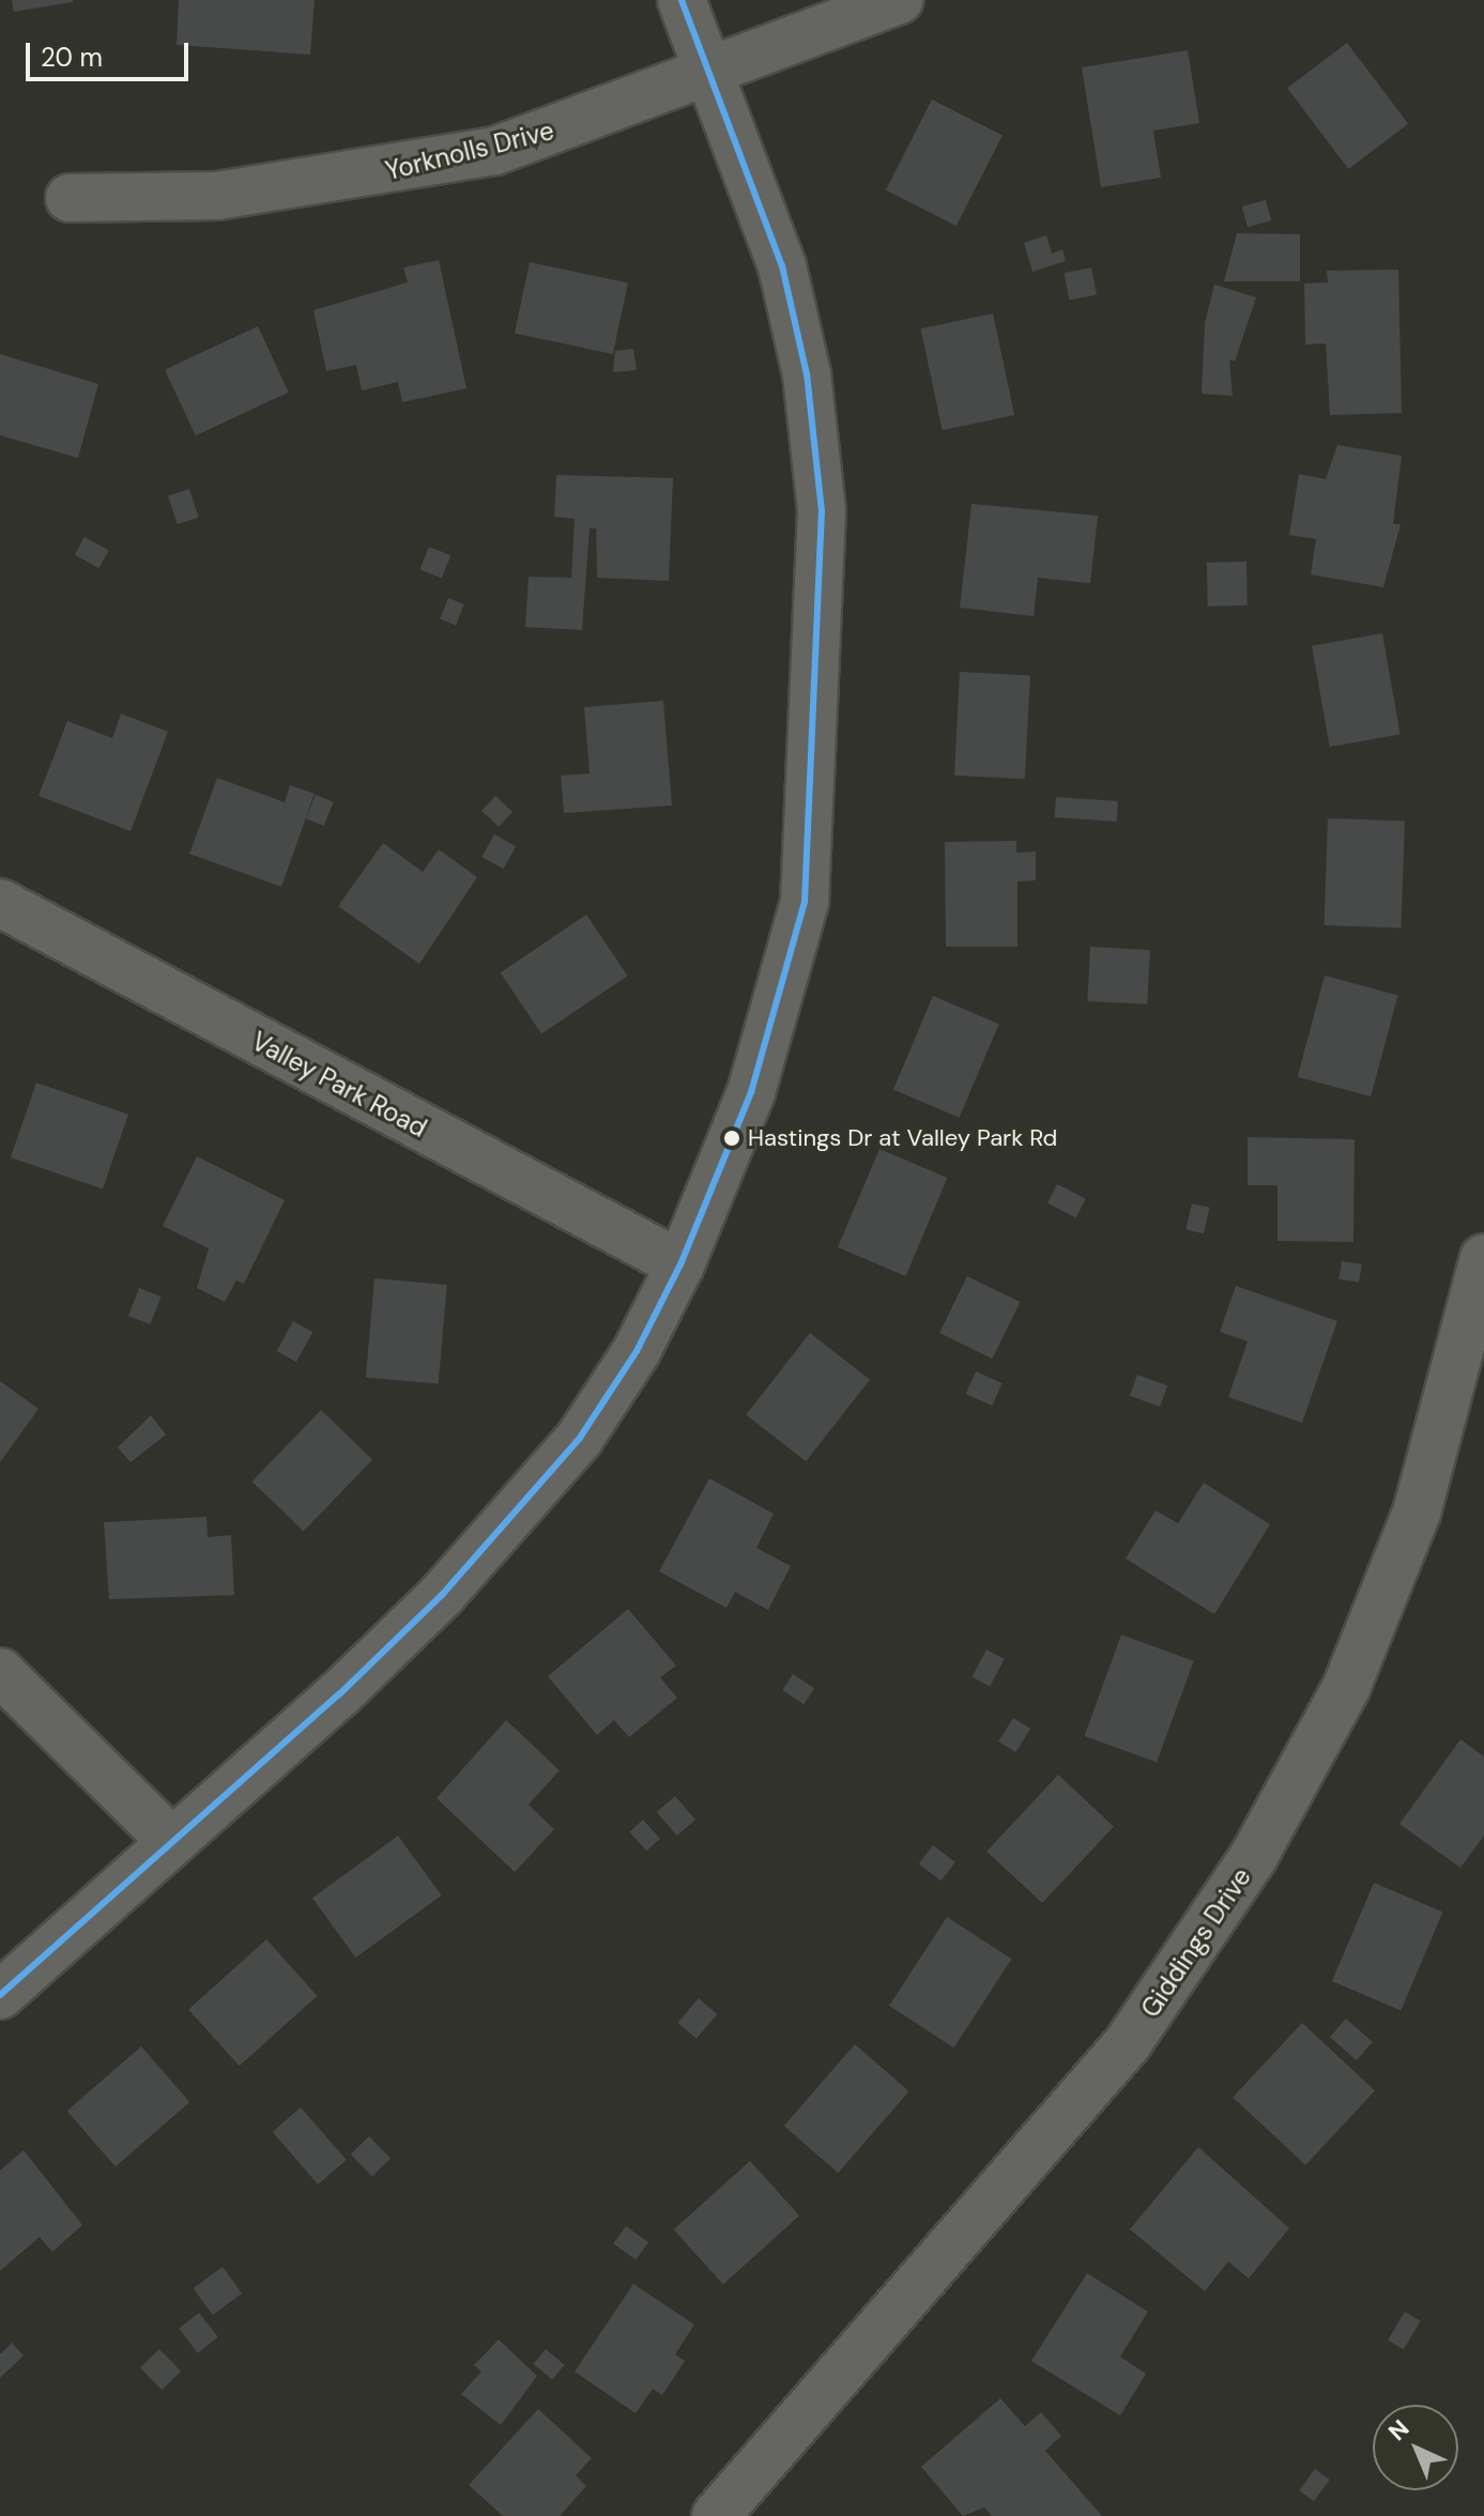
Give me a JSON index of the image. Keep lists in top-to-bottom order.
{
  "streets": {
    "street": ["Yorknolls Drive", "Valley Park Road", "Giddings Drive"]
  },
  "places": ["Hastings Dr at Valley Park Rd"],
  "scale_bar": "20 m",
  "north": "top left"
}
